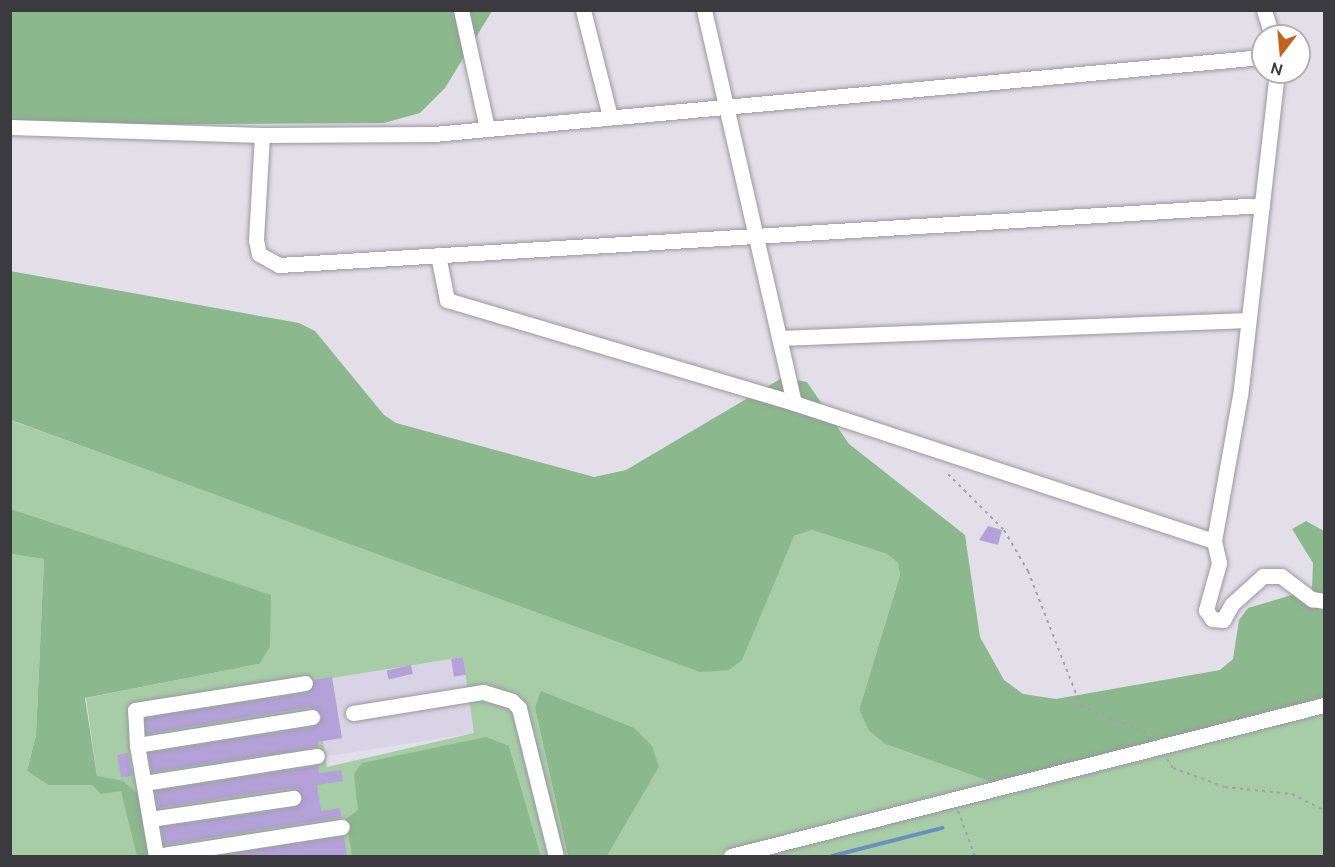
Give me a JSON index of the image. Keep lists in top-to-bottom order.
{
  "north": "bottom"
}
